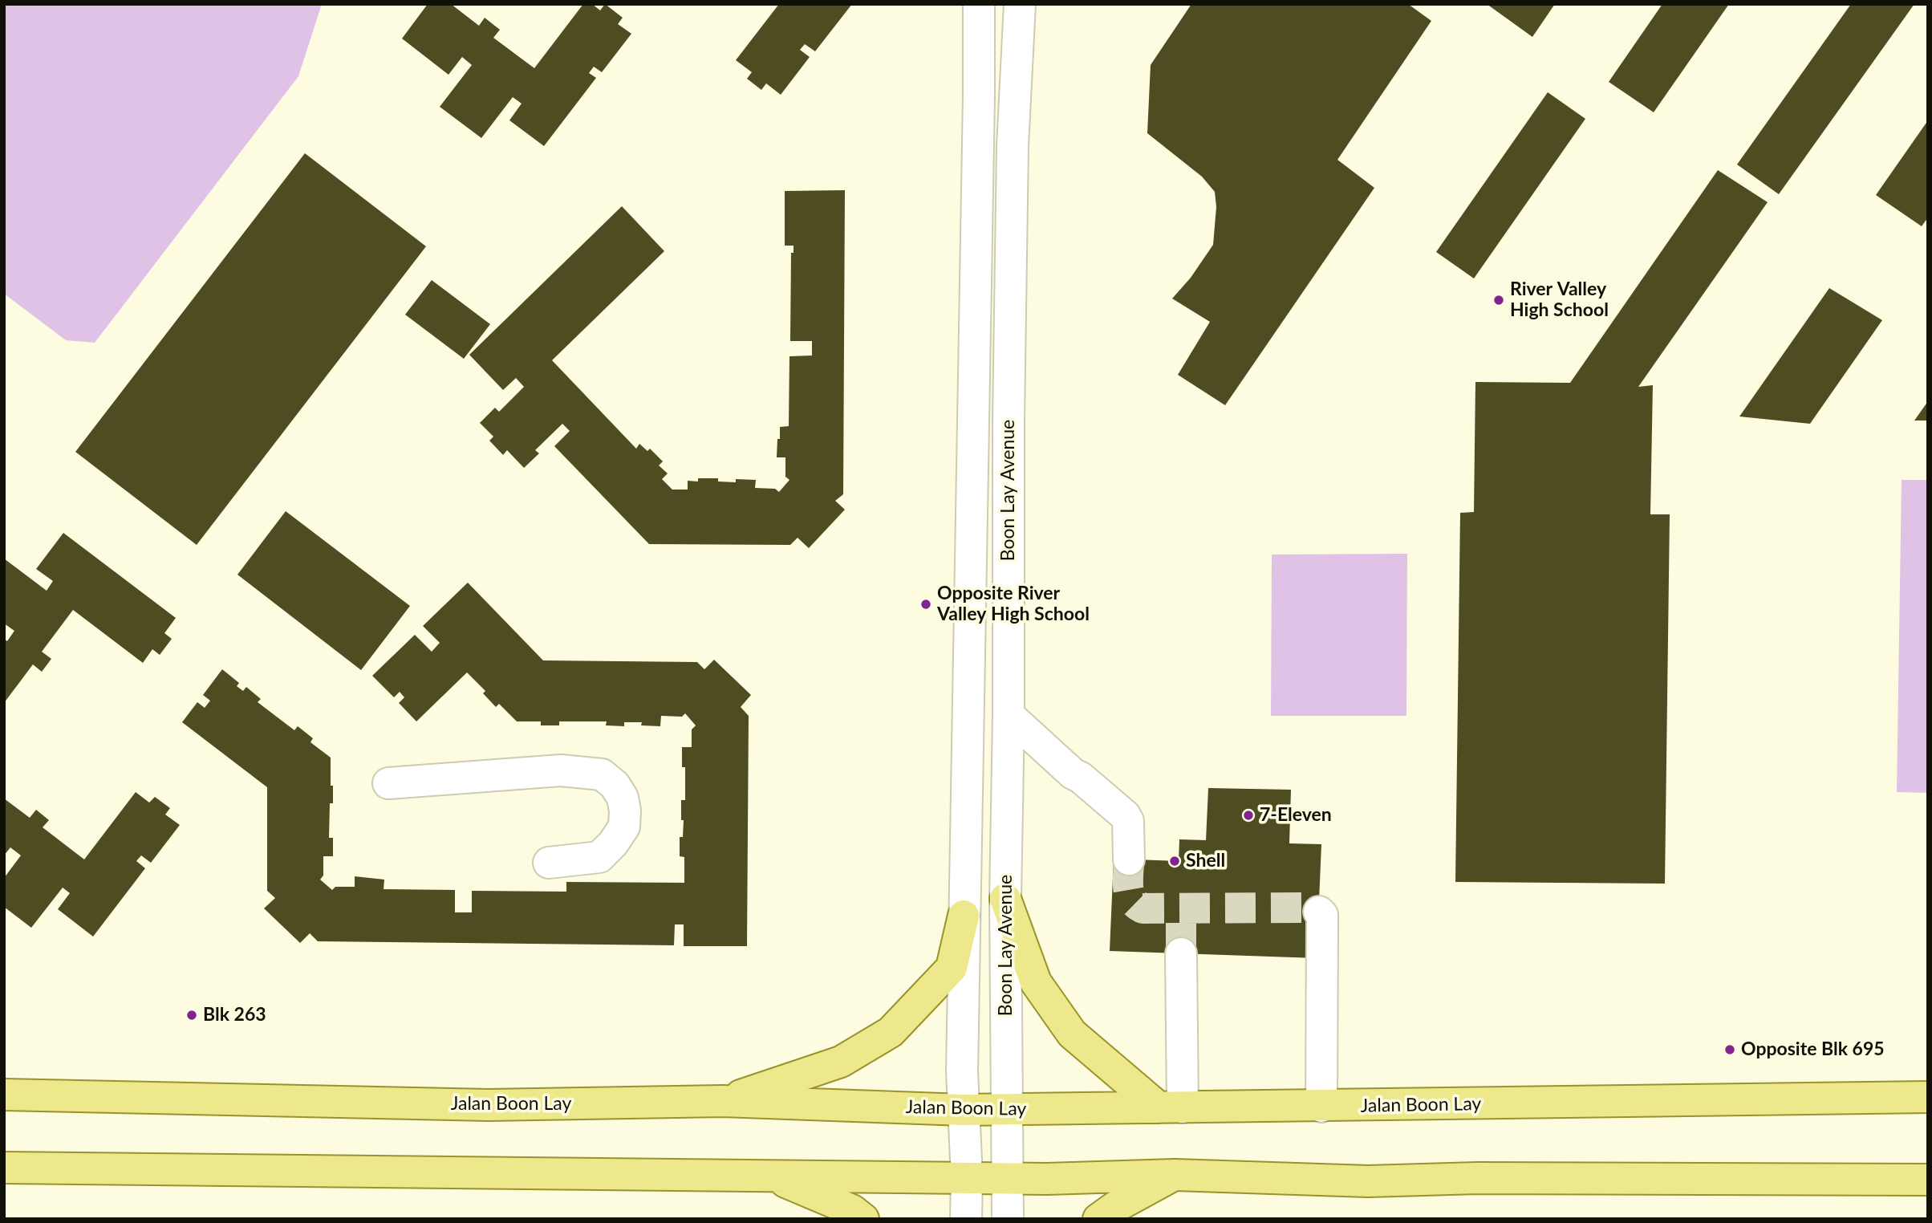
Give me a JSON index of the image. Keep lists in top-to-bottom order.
{
  "streets": {
    "main road": ["Jalan Boon Lay"],
    "street": ["Boon Lay Avenue"]
  },
  "crossings": [
    ["Boon Lay Avenue", "Jalan Boon Lay"]
  ],
  "places": [
    "River Valley High School",
    "Opposite River Valley High School",
    "7-Eleven",
    "Shell",
    "Blk 263",
    "Opposite Blk 695"
  ]
}
